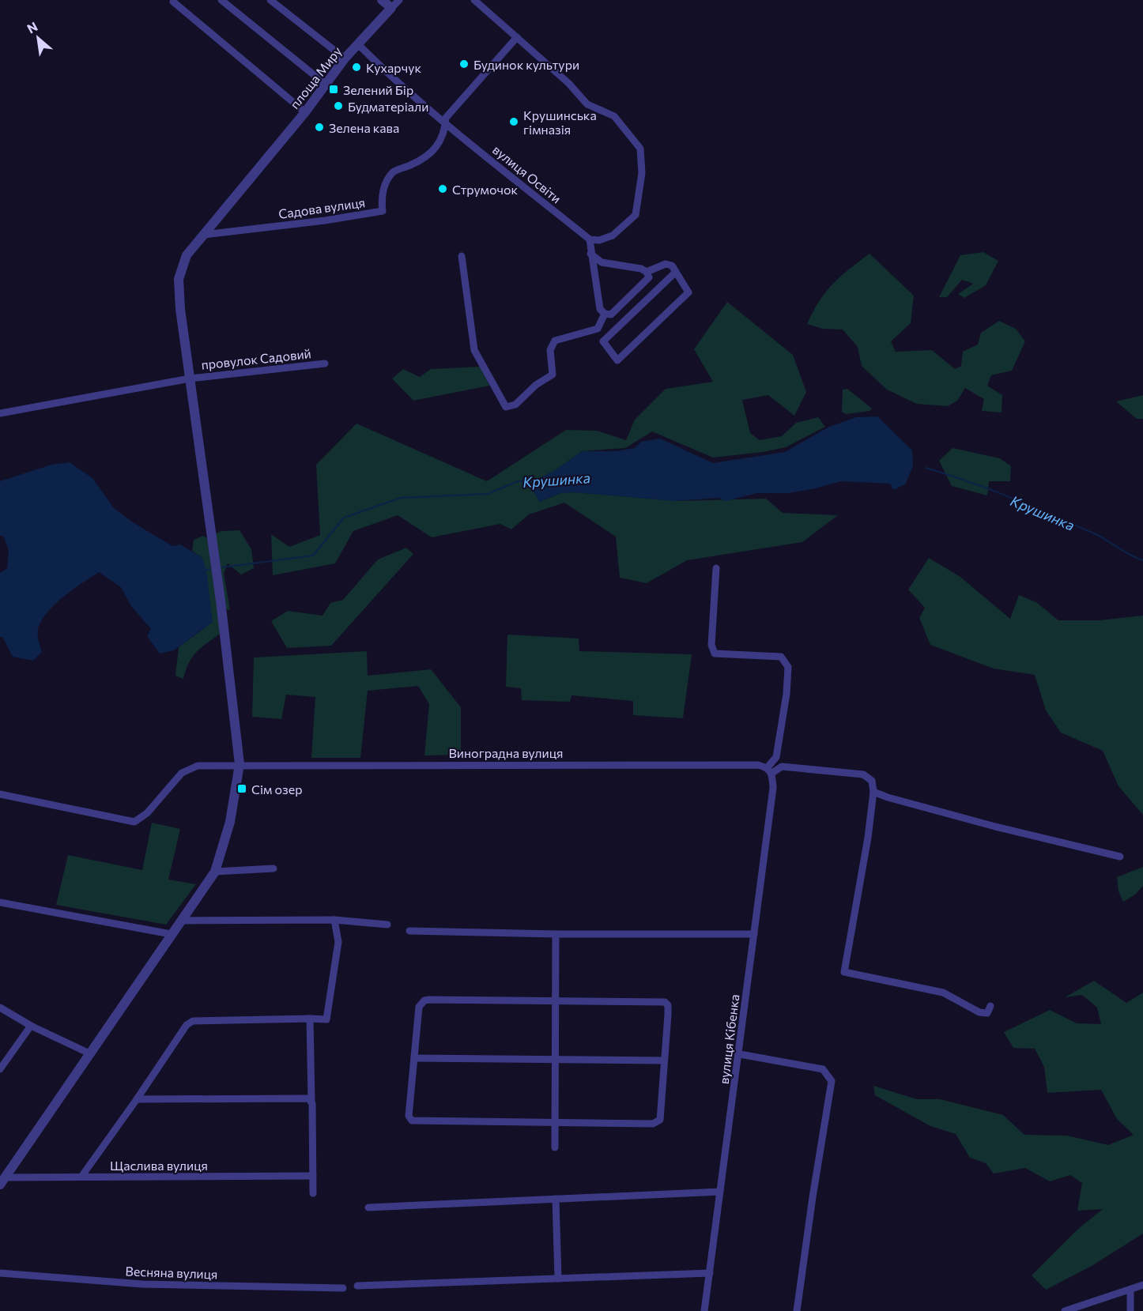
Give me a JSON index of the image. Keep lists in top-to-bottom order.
{
  "streets": {
    "street": [
      "площа Миру",
      "вулиця Освіти",
      "Садова вулиця",
      "провулок Садовий",
      "Виноградна вулиця",
      "вулиця Кібенка",
      "Щаслива вулиця",
      "Весняна вулиця"
    ]
  },
  "crossings": [
    ["площа Миру", "вулиця Освіти"],
    ["площа Миру", "Садова вулиця"],
    ["площа Миру", "провулок Садовий"],
    ["площа Миру", "Виноградна вулиця"],
    ["площа Миру", "Щаслива вулиця"],
    ["вулиця Освіти", "Садова вулиця"],
    ["Виноградна вулиця", "вулиця Кібенка"]
  ],
  "water": ["Крушинка"],
  "places": {
    "other": [
      "Будинок культури",
      "Кухарчук",
      "Будматеріали",
      "Крушинська гімназія",
      "Зелена кава",
      "Струмочок"
    ],
    "transit": ["Зелений Бір", "Сім озер"]
  },
  "north": "top left"
}
